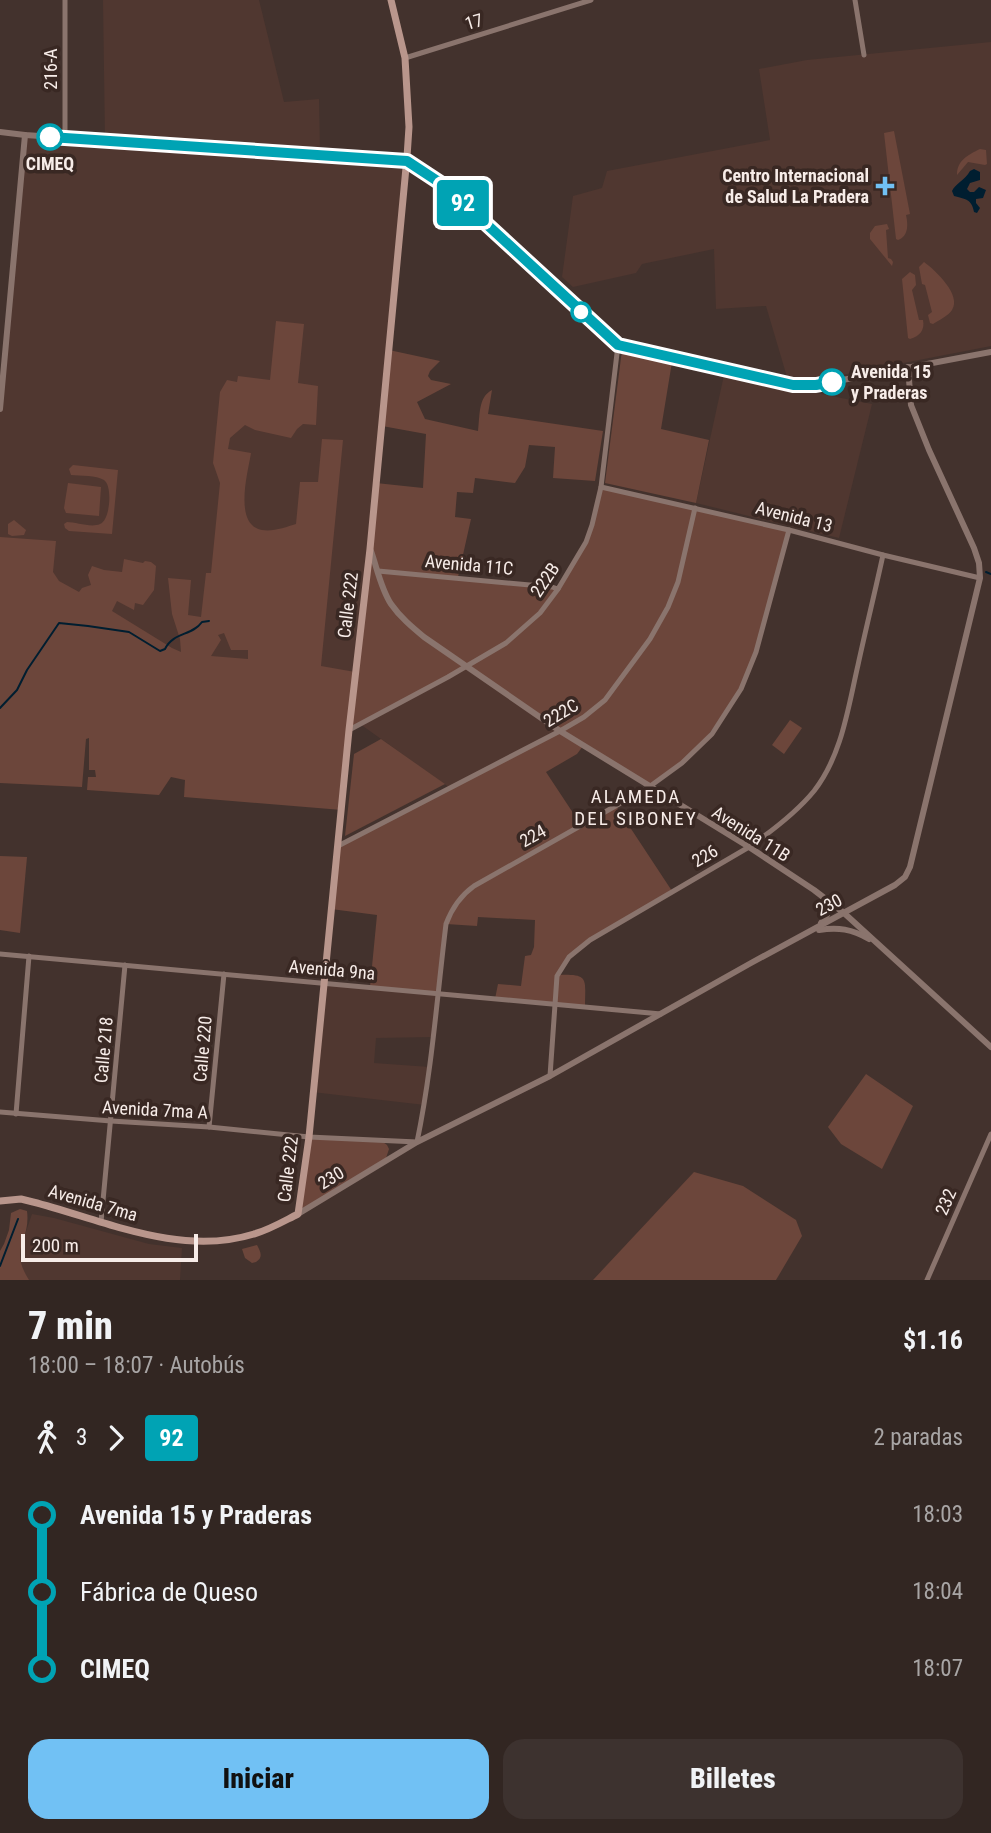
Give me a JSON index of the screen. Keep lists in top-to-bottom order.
{
  "streets": {
    "main road": ["Calle 222", "Avenida 7ma"],
    "street": [
      "17",
      "216-A",
      "Avenida 13",
      "Avenida 11C",
      "222B",
      "222C",
      "Avenida 11B",
      "224",
      "226",
      "230",
      "Avenida 9na",
      "Calle 220",
      "Calle 218",
      "Avenida 7ma A",
      "232"
    ]
  },
  "crossings": [
    ["17", "Calle 222"],
    ["Avenida 13", "222B"],
    ["Avenida 13", "222C"],
    ["Avenida 13", "224"],
    ["Avenida 13", "226"],
    ["Avenida 13", "230"],
    ["Avenida 11C", "222B"],
    ["Avenida 11C", "Avenida 11B"],
    ["222B", "Calle 222"],
    ["222B", "Avenida 11B"],
    ["Calle 222", "222C"],
    ["Calle 222", "Avenida 11B"],
    ["Calle 222", "230"],
    ["Calle 222", "Avenida 9na"],
    ["Calle 222", "Avenida 7ma A"],
    ["Calle 222", "Avenida 7ma"],
    ["222C", "Avenida 11B"],
    ["Avenida 11B", "224"],
    ["Avenida 11B", "226"],
    ["Avenida 11B", "230"],
    ["224", "230"],
    ["224", "Avenida 9na"],
    ["224", "Avenida 7ma A"],
    ["226", "230"],
    ["226", "Avenida 9na"],
    ["230", "Avenida 9na"],
    ["230", "Avenida 7ma A"],
    ["230", "Avenida 7ma"],
    ["Avenida 9na", "Calle 220"],
    ["Avenida 9na", "Calle 218"],
    ["Calle 220", "Avenida 7ma A"],
    ["Calle 218", "Avenida 7ma A"],
    ["Calle 218", "Avenida 7ma"]
  ],
  "districts": ["ALAMEDA DEL SIBONEY"],
  "places": {
    "other": ["CIMEQ", "Avenida 15 y Praderas"],
    "health": ["Centro Internacional de Salud La Pradera"]
  },
  "lines": ["bus line 92"],
  "scale_bar": "200 m",
  "page": {
    "on_map": "92",
    "scale": "200 m",
    "heading": ["7 min", "18:00 – 18:07 · Autobús", "$1.16"],
    "legs": ["3", "92", "2 paradas"],
    "list": [
      {
        "name": "Avenida 15 y Praderas",
        "value": "18:03"
      },
      {
        "name": "Fábrica de Queso",
        "value": "18:04"
      },
      {
        "name": "CIMEQ",
        "value": "18:07"
      }
    ],
    "buttons": ["Iniciar", "Billetes"]
  }
}
